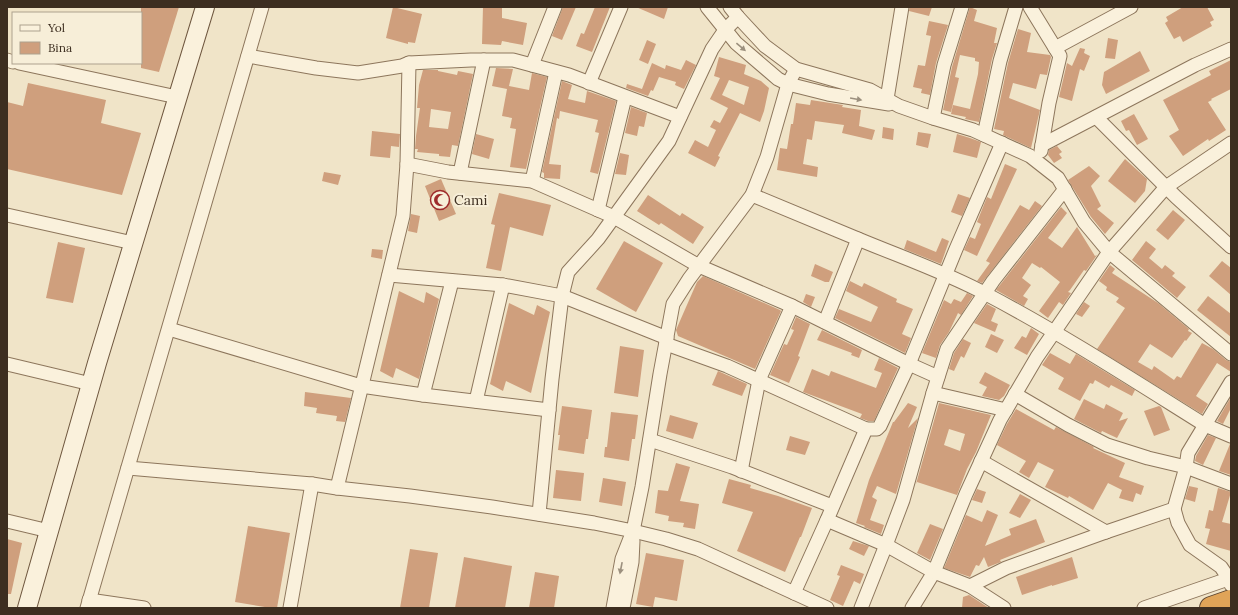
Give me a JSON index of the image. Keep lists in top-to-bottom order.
{
  "places": {
    "mosque": ["Cami"]
  },
  "legend": ["Yol", "Bina"]
}
